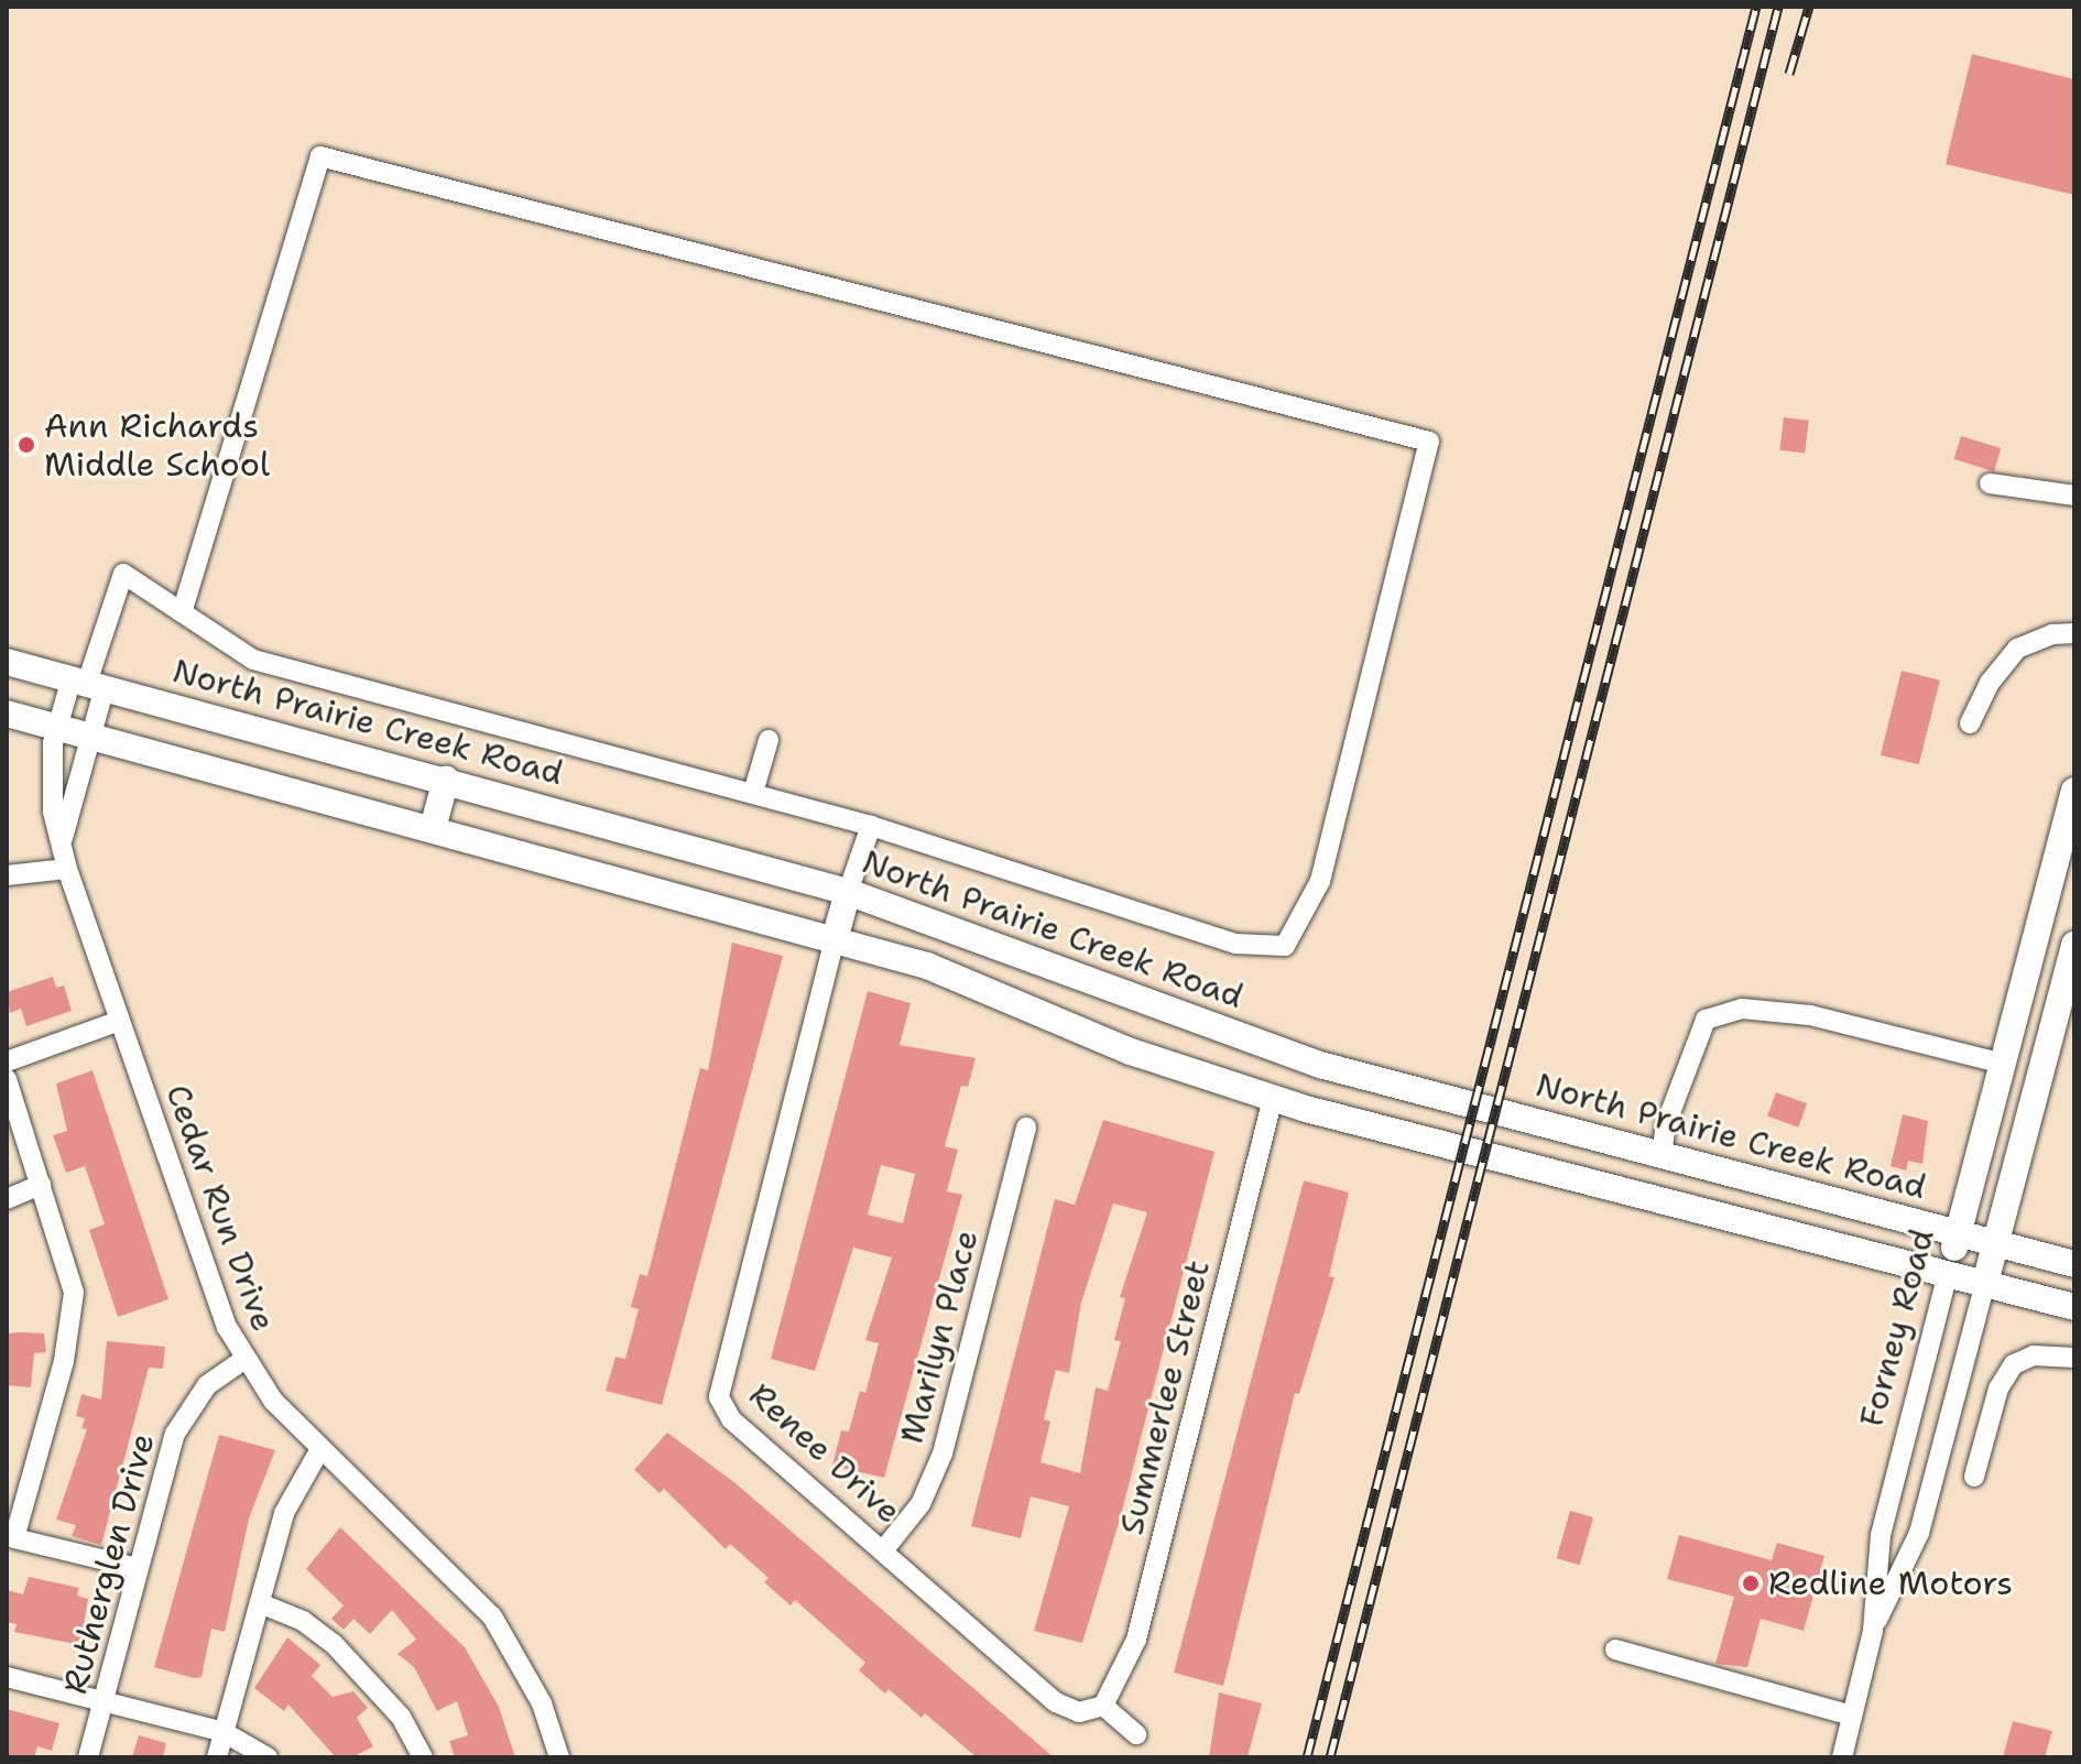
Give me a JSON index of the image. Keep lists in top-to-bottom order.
{
  "streets": {
    "main road": ["North Prairie Creek Road", "Forney Road"],
    "street": [
      "Cedar Run Drive",
      "Marilyn Place",
      "Summerlee Street",
      "Renee Drive",
      "Rutherglen Drive"
    ]
  },
  "crossings": [
    ["North Prairie Creek Road", "Cedar Run Drive"],
    ["North Prairie Creek Road", "Forney Road"],
    ["Cedar Run Drive", "Rutherglen Drive"],
    ["Marilyn Place", "Renee Drive"],
    ["Summerlee Street", "Renee Drive"]
  ],
  "places": ["Ann Richards Middle School", "Redline Motors"]
}
